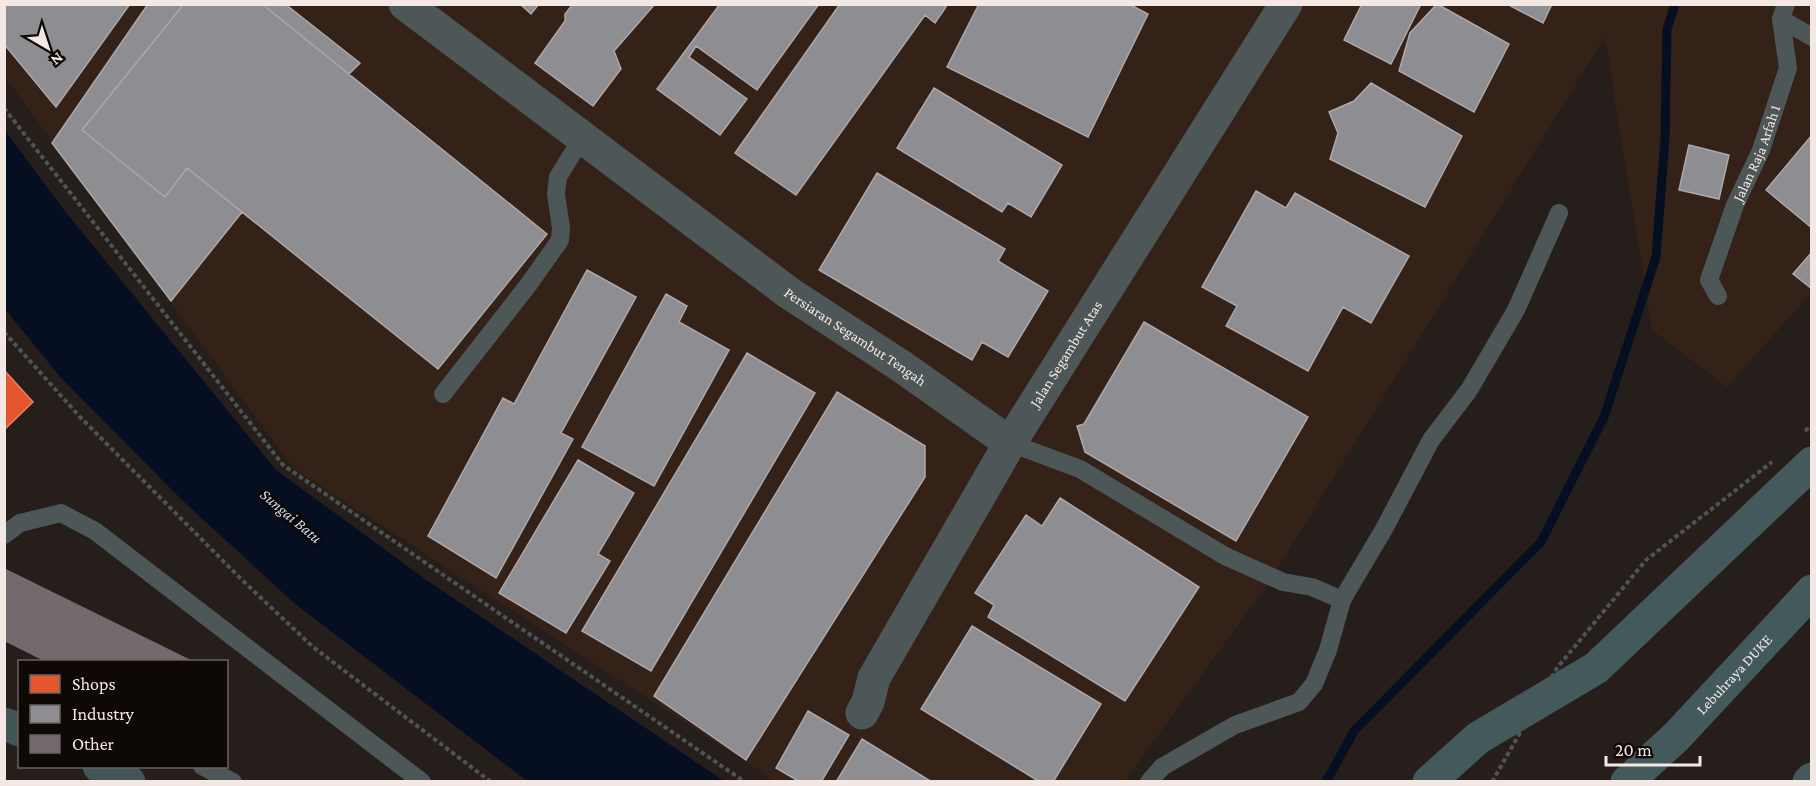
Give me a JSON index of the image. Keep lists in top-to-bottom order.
{
  "streets": {
    "highway": ["Lebuhraya DUKE"],
    "street": ["Persiaran Segambut Tengah", "Jalan Segambut Atas"],
    "lane": ["Jalan Raja Arfah 1"]
  },
  "crossings": [
    ["Persiaran Segambut Tengah", "Jalan Segambut Atas"]
  ],
  "water": ["Sungai Batu"],
  "legend": ["Shops", "Industry", "Other"],
  "scale_bar": "20 m",
  "north": "bottom right"
}
